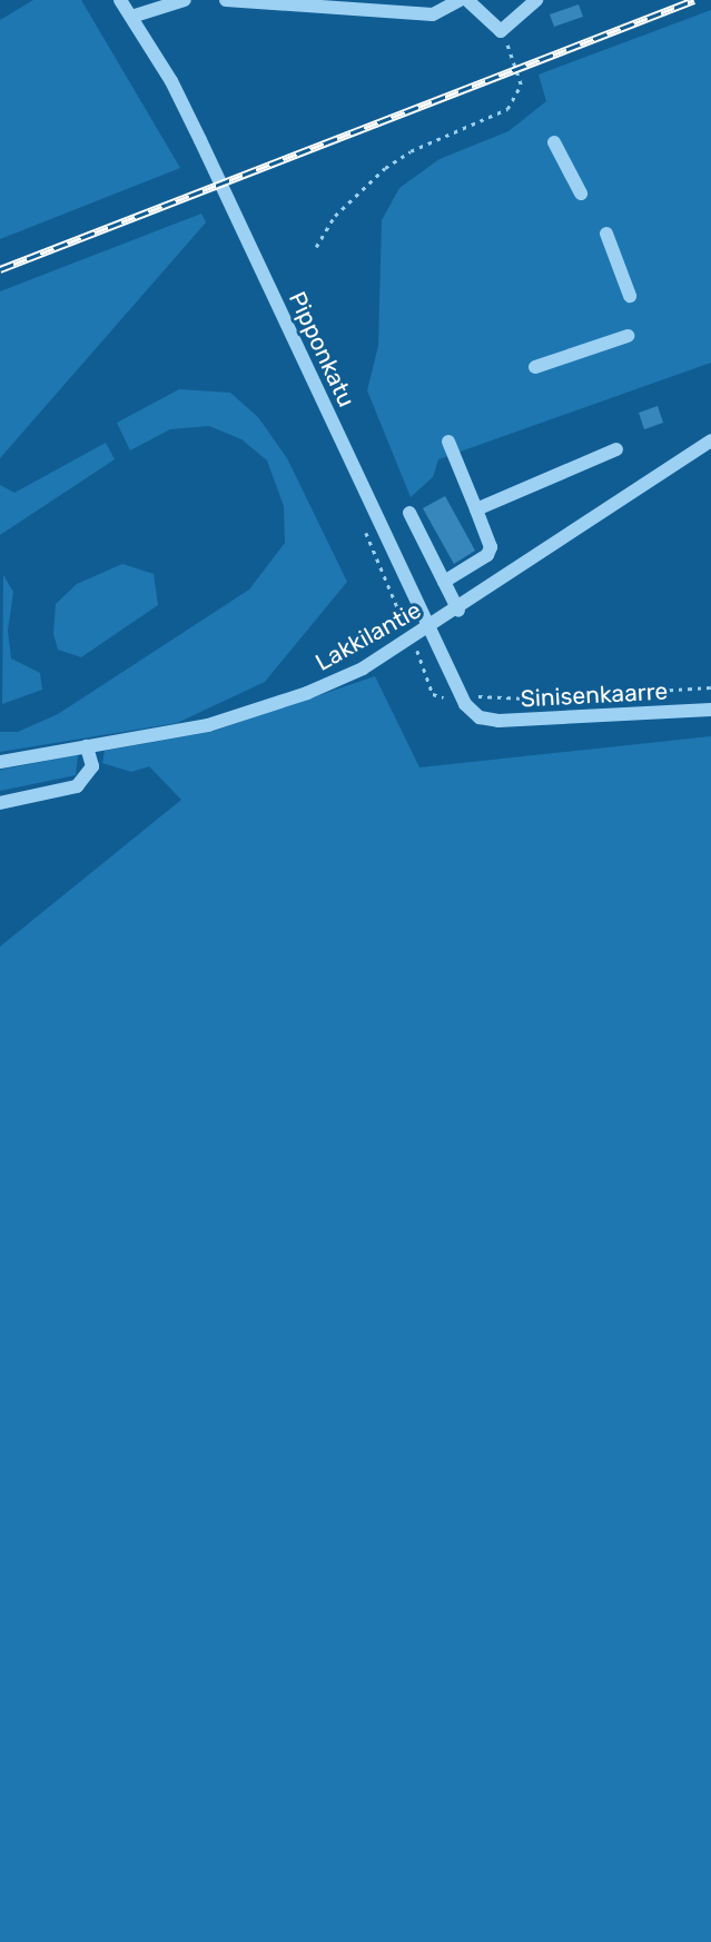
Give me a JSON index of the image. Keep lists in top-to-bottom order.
{
  "streets": {
    "street": ["Pipponkatu", "Lakkilantie", "Sinisenkaarre"]
  },
  "crossings": [
    ["Pipponkatu", "Lakkilantie"],
    ["Pipponkatu", "Sinisenkaarre"]
  ]
}
